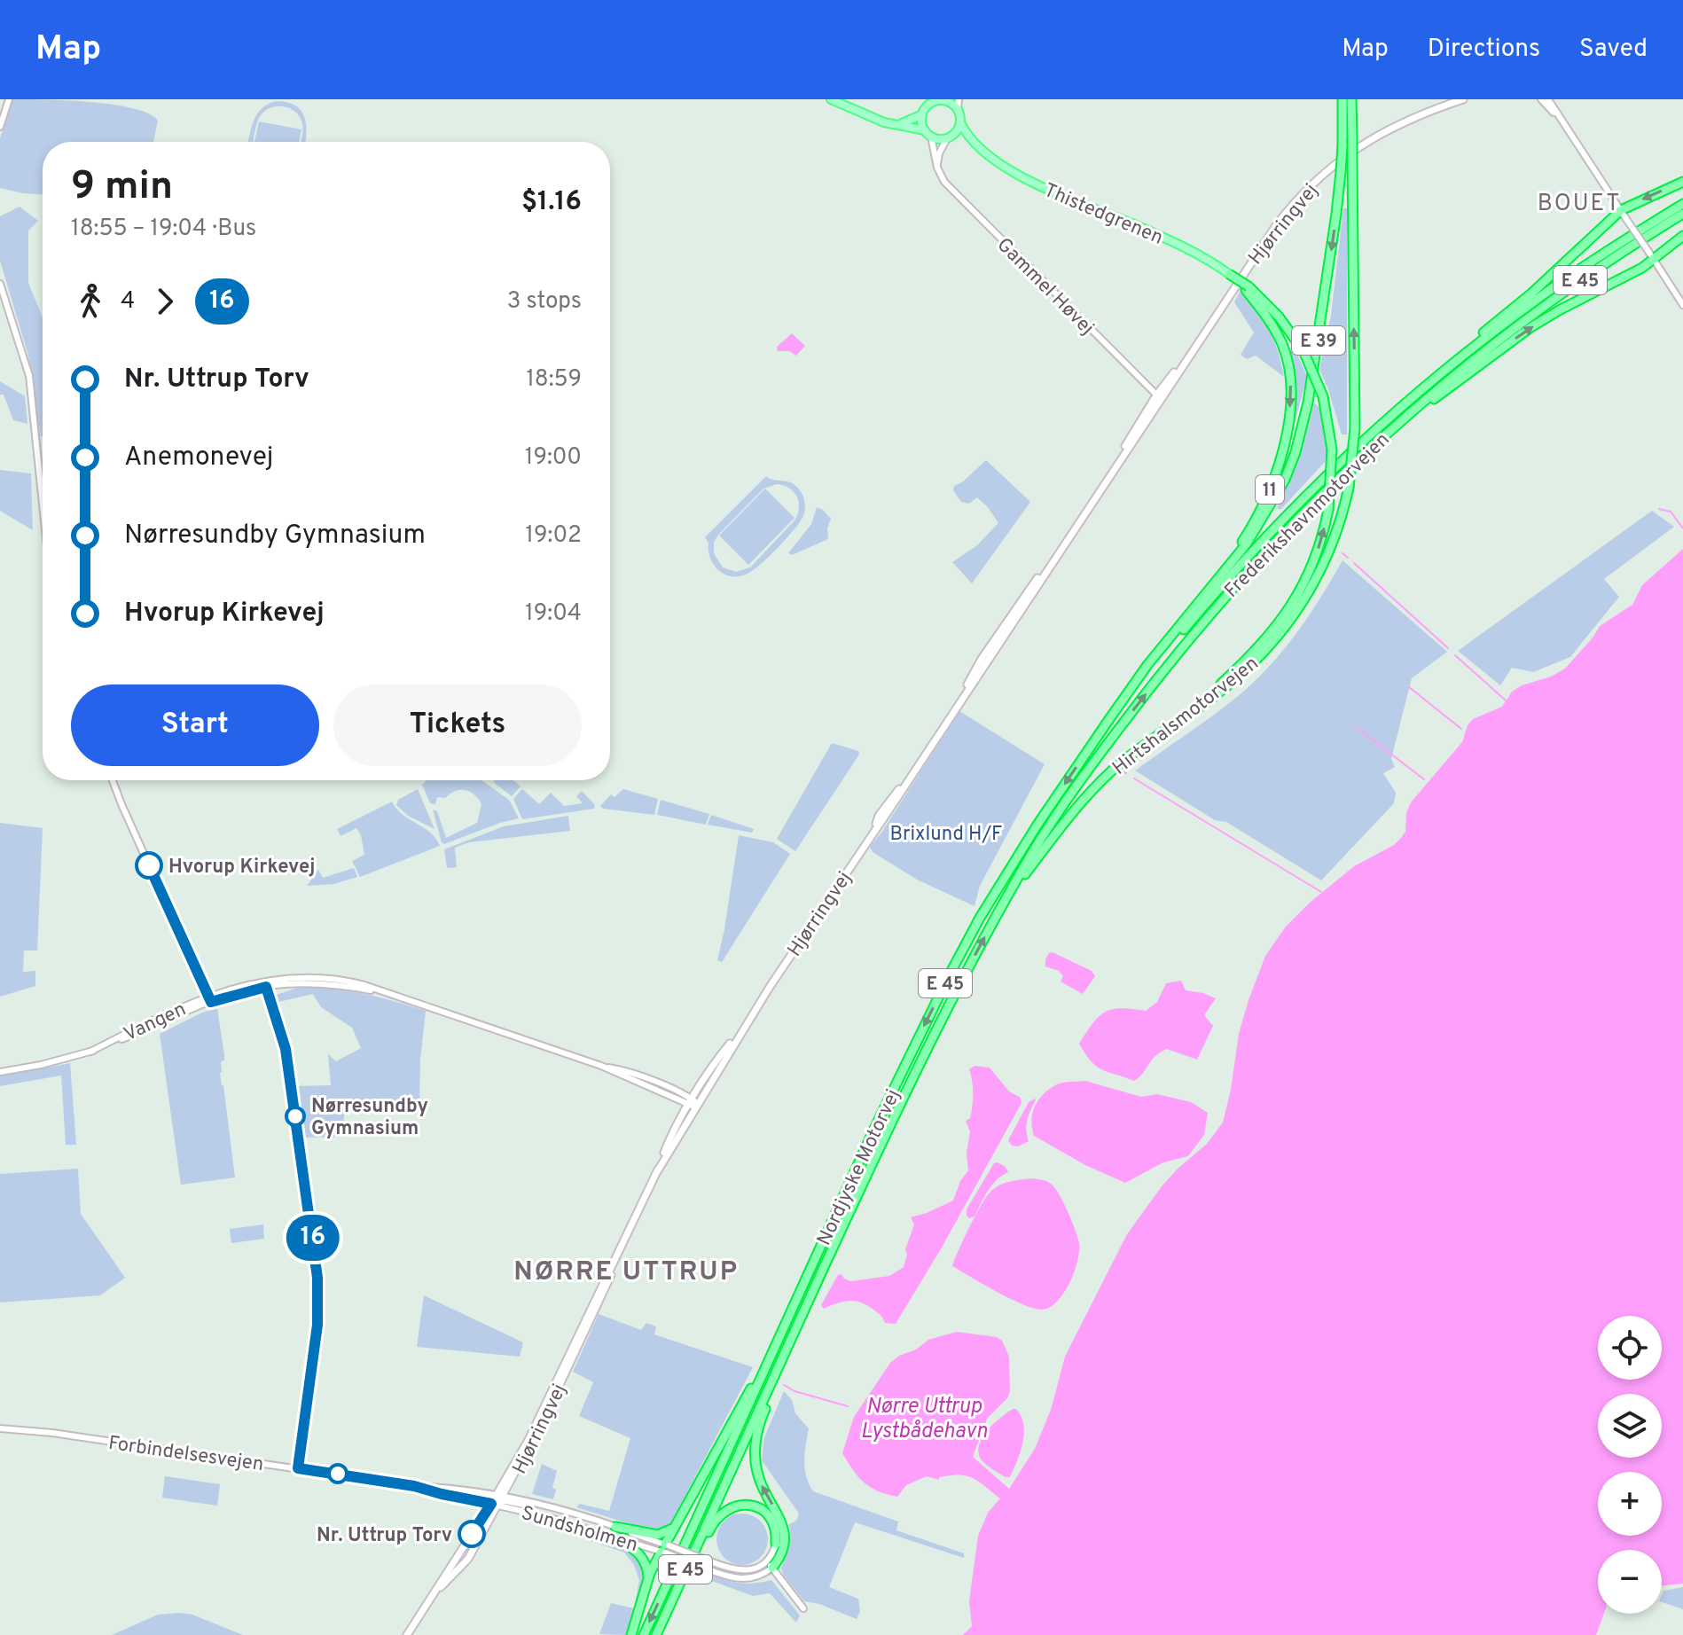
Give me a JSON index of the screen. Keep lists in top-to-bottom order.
{
  "streets": {
    "highway": [
      "E 45",
      "E 39",
      "11",
      "Frederikshavnmotorvejen",
      "Hirtshalsmotorvejen",
      "Nordjyske Motorvej"
    ],
    "main road": ["Thistedgrenen", "Hjørringvej"],
    "street": [
      "Gammel Høvej",
      "Vangen",
      "Forbindelsesvejen",
      "Sundsholmen"
    ]
  },
  "crossings": [
    ["Thistedgrenen", "Gammel Høvej"],
    ["Thistedgrenen", "11"],
    ["Hjørringvej", "Gammel Høvej"],
    ["Hjørringvej", "Vangen"],
    ["Hjørringvej", "Forbindelsesvejen"],
    ["Hjørringvej", "Sundsholmen"],
    ["Gammel Høvej", "11"],
    ["E 39", "11"],
    ["E 39", "Frederikshavnmotorvejen"],
    ["E 39", "Nordjyske Motorvej"],
    ["11", "Hirtshalsmotorvejen"],
    ["Frederikshavnmotorvejen", "Hirtshalsmotorvejen"],
    ["Frederikshavnmotorvejen", "Nordjyske Motorvej"],
    ["Hirtshalsmotorvejen", "Nordjyske Motorvej"],
    ["Forbindelsesvejen", "Sundsholmen"]
  ],
  "districts": ["BOUET", "NØRRE UTTRUP"],
  "water": ["Nørre Uttrup Lystbådehavn"],
  "parks": ["Brixlund H/F"],
  "places": ["Hvorup Kirkevej", "Nørresundby Gymnasium", "Nr. Uttrup Torv"],
  "lines": ["bus line 16"],
  "page": {
    "header": "Map",
    "nav": ["Map", "Directions", "Saved"],
    "on_map": "16",
    "heading": ["9 min", "18:55 – 19:04 · Bus", "$1.16"],
    "legs": ["4", "16", "3 stops"],
    "list": [
      {
        "name": "Nr. Uttrup Torv",
        "value": "18:59"
      },
      {
        "name": "Anemonevej",
        "value": "19:00"
      },
      {
        "name": "Nørresundby Gymnasium",
        "value": "19:02"
      },
      {
        "name": "Hvorup Kirkevej",
        "value": "19:04"
      }
    ],
    "buttons": ["Start", "Tickets"],
    "map_buttons": ["+", "−"]
  }
}
